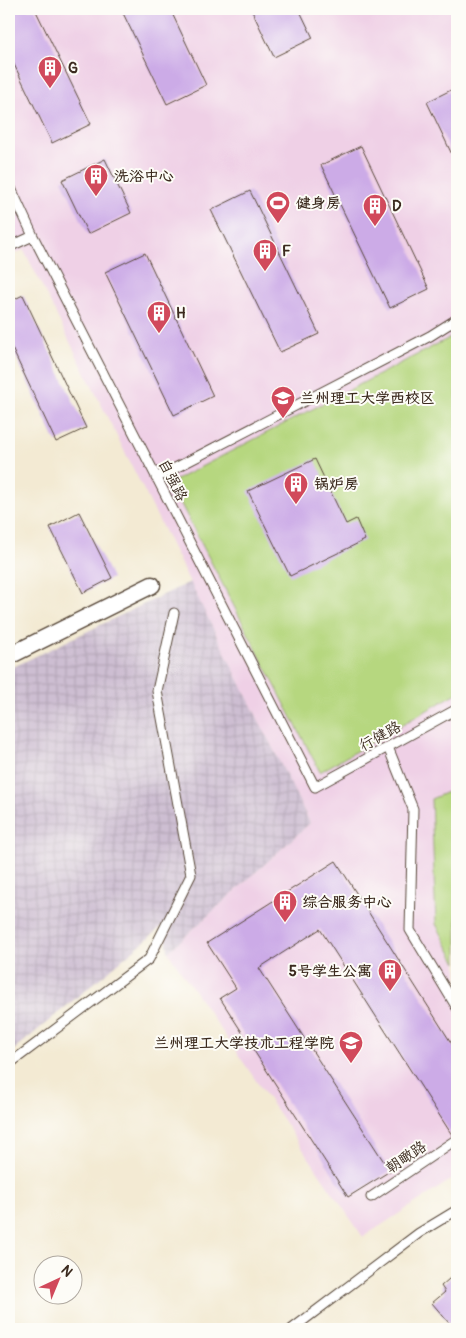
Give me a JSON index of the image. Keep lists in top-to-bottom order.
{
  "streets": {
    "lane": ["自强路", "行健路", "朝瞰路"]
  },
  "crossings": [
    ["自强路", "行健路"]
  ],
  "places": {
    "building": [
      "G",
      "洗浴中心",
      "D",
      "F",
      "H",
      "锅炉房",
      "综合服务中心",
      "5号学生公寓"
    ],
    "sports": ["健身房"],
    "school or university": ["兰州理工大学西校区", "兰州理工大学技术工程学院"]
  },
  "north": "top right"
}
